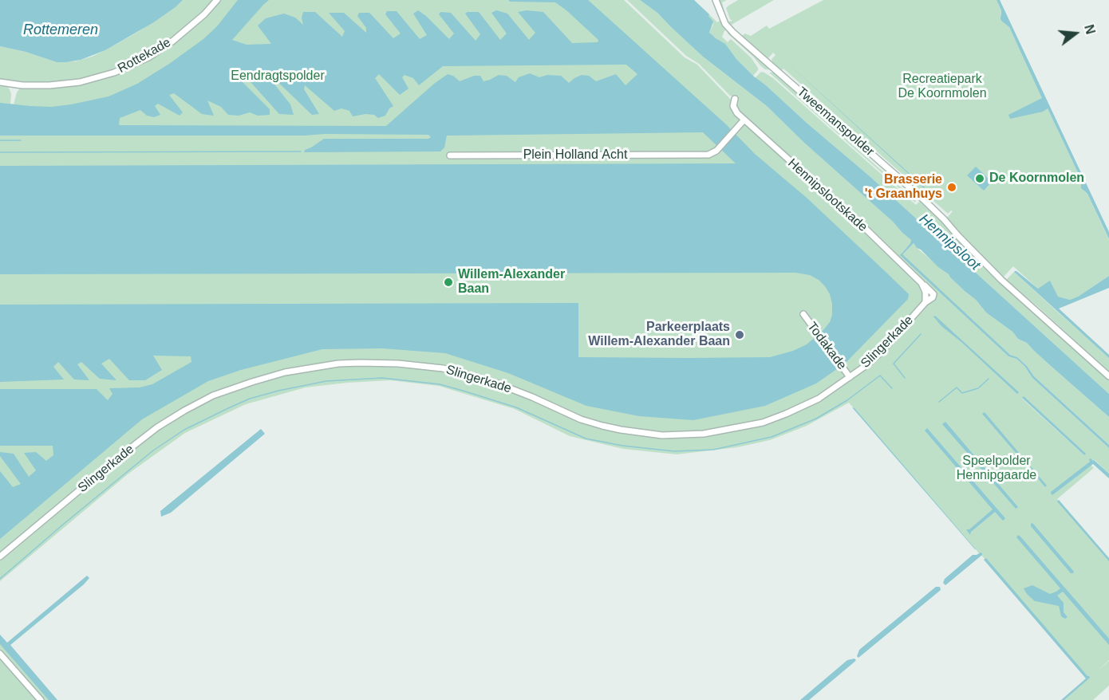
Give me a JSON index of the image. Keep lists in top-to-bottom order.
{
  "streets": {
    "street": [
      "Rottekade",
      "Tweemanspolder",
      "Plein Holland Acht",
      "Hennipslootskade",
      "Slingerkade",
      "Todakade"
    ]
  },
  "crossings": [
    ["Plein Holland Acht", "Hennipslootskade"],
    ["Hennipslootskade", "Slingerkade"],
    ["Slingerkade", "Todakade"]
  ],
  "water": ["Rottemeren", "Hennipsloot"],
  "parks": ["Eendragtspolder", "Recreatiepark De Koornmolen", "Speelpolder Hennipgaarde"],
  "places": [
    "De Koornmolen",
    "Brasserie 't Graanhuys",
    "Willem-Alexander Baan",
    "Parkeerplaats Willem-Alexander Baan"
  ],
  "north": "right"
}
